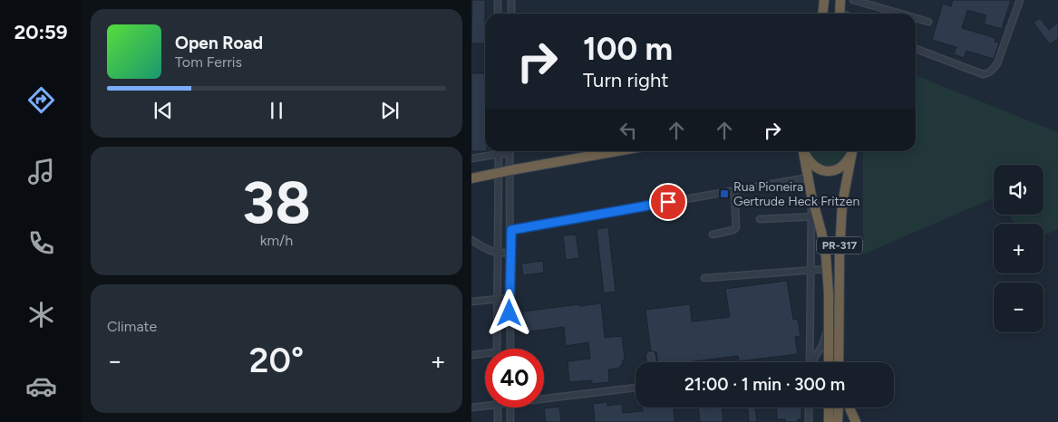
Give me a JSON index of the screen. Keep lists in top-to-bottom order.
{
  "streets": {
    "highway": ["PR-317"]
  },
  "places": {
    "transit": ["Rua Pioneira Gertrude Heck Fritzen"]
  },
  "page": {
    "tabs": "20:59",
    "turn": ["100 m", "Turn right"],
    "song": ["Open Road", "Tom Ferris"],
    "tile": [
      ["38", "km/h"],
      "Climate"
    ],
    "map_buttons": ["+", "−"],
    "heat": ["−", "20°", "+"],
    "limit": "40",
    "trip": "21:00 · 1 min · 300 m"
  }
}
